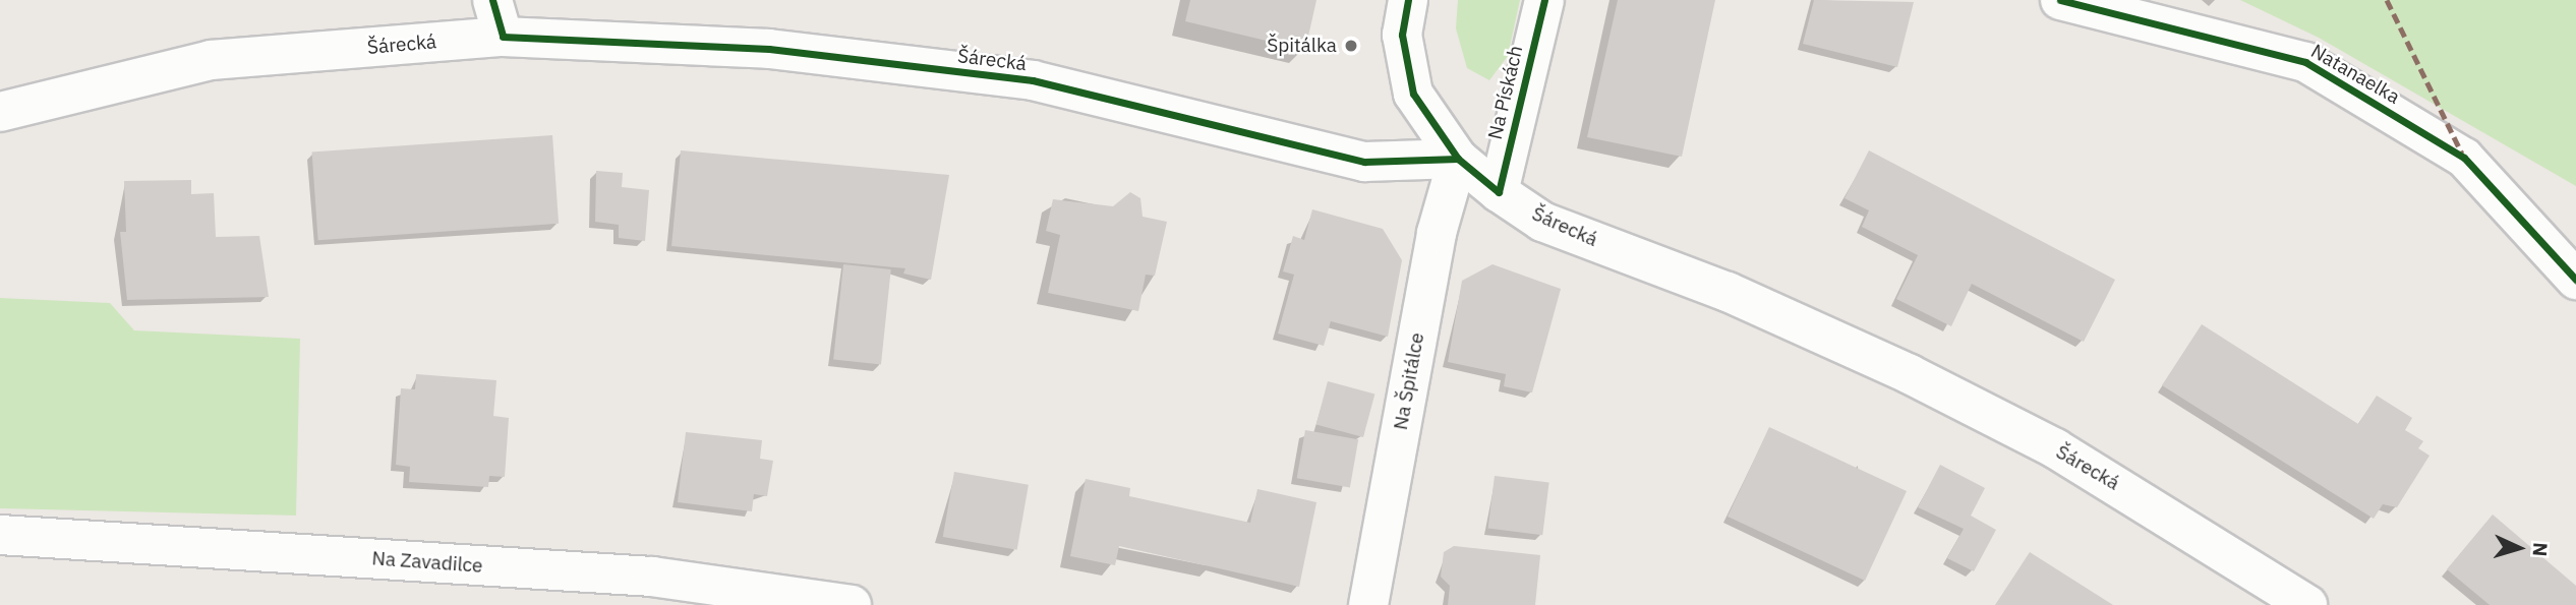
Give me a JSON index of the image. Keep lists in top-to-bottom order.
{
  "streets": {
    "street": [
      "Šárecká",
      "Natanaelka",
      "Na Pískách",
      "Na Špitálce",
      "Na Zavadilce"
    ]
  },
  "crossings": [
    ["Šárecká", "Na Pískách"],
    ["Šárecká", "Na Špitálce"]
  ],
  "places": ["Špitálka"],
  "north": "right"
}
